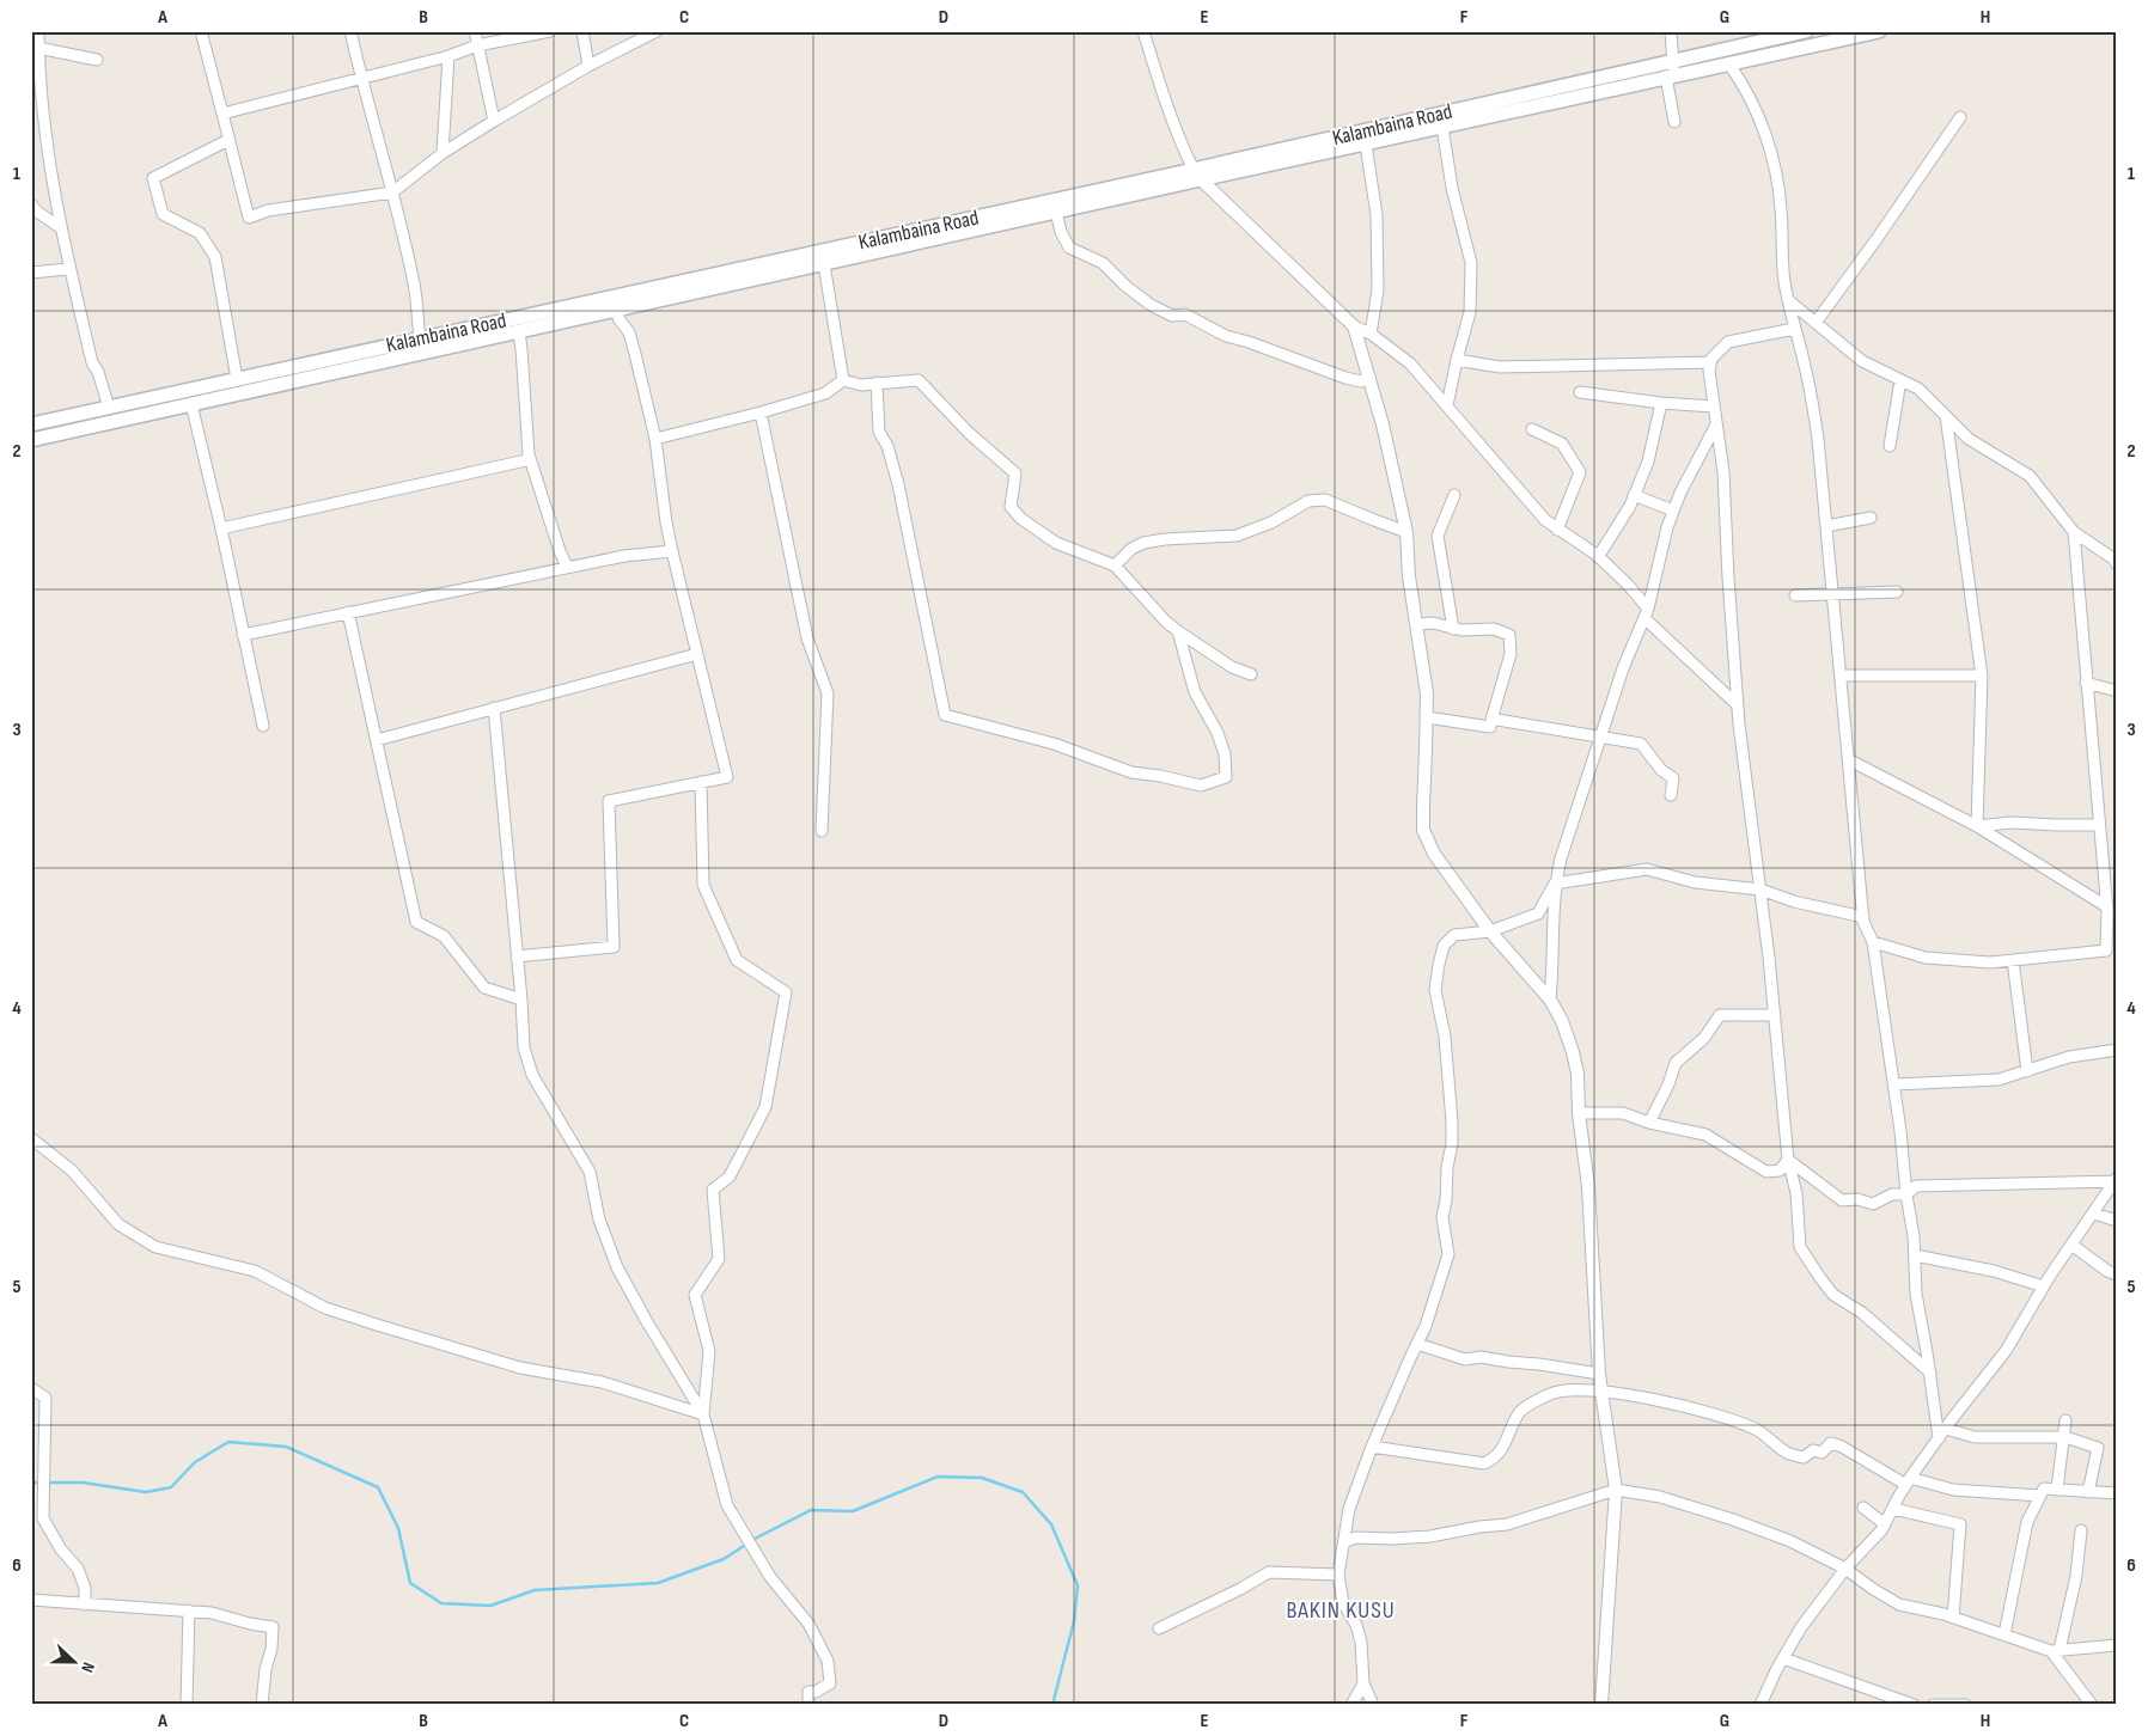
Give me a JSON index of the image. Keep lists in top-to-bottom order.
{
  "streets": {
    "main road": ["Kalambaina Road"]
  },
  "districts": ["BAKIN KUSU"],
  "north": "right",
  "grid": {
    "columns": [
      "A",
      "B",
      "C",
      "D",
      "E",
      "F",
      "G",
      "H"
    ],
    "rows": [
      "1",
      "2",
      "3",
      "4",
      "5",
      "6"
    ]
  }
}
